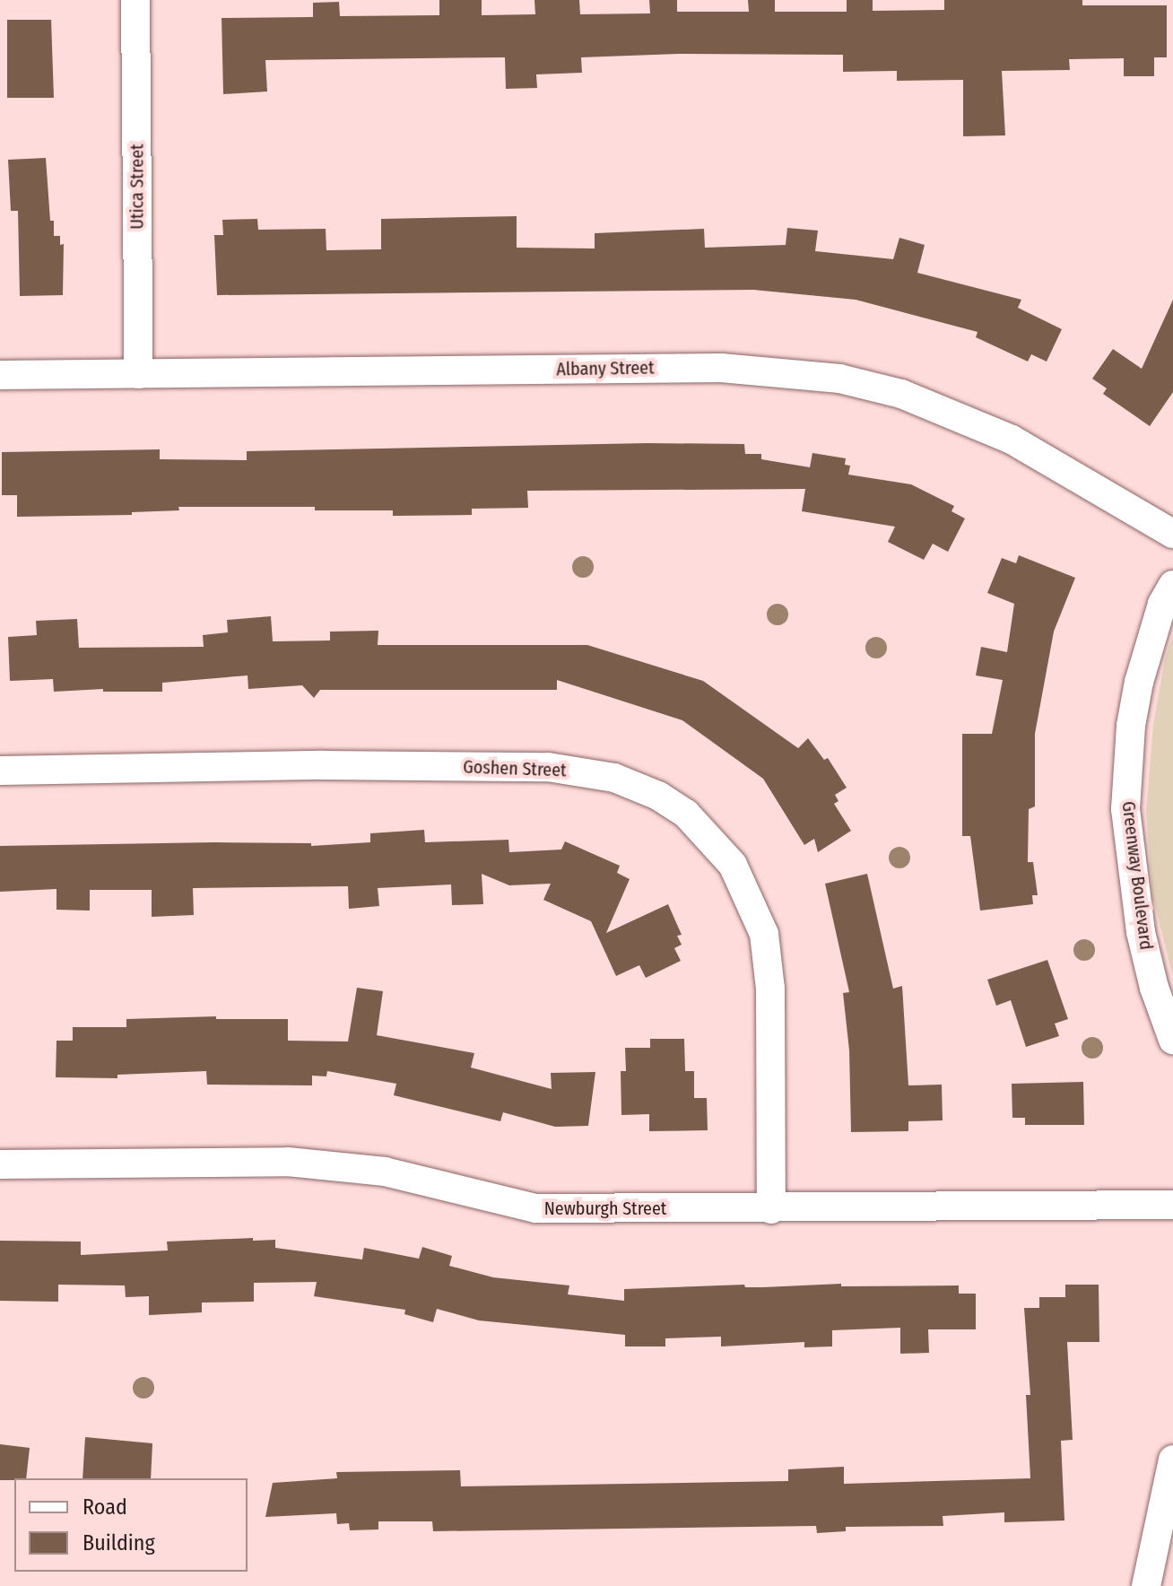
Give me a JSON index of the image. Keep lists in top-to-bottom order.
{
  "streets": {
    "street": [
      "Utica Street",
      "Albany Street",
      "Goshen Street",
      "Greenway Boulevard",
      "Newburgh Street"
    ]
  },
  "crossings": [
    ["Utica Street", "Albany Street"],
    ["Goshen Street", "Newburgh Street"]
  ],
  "legend": ["Road", "Building"]
}
